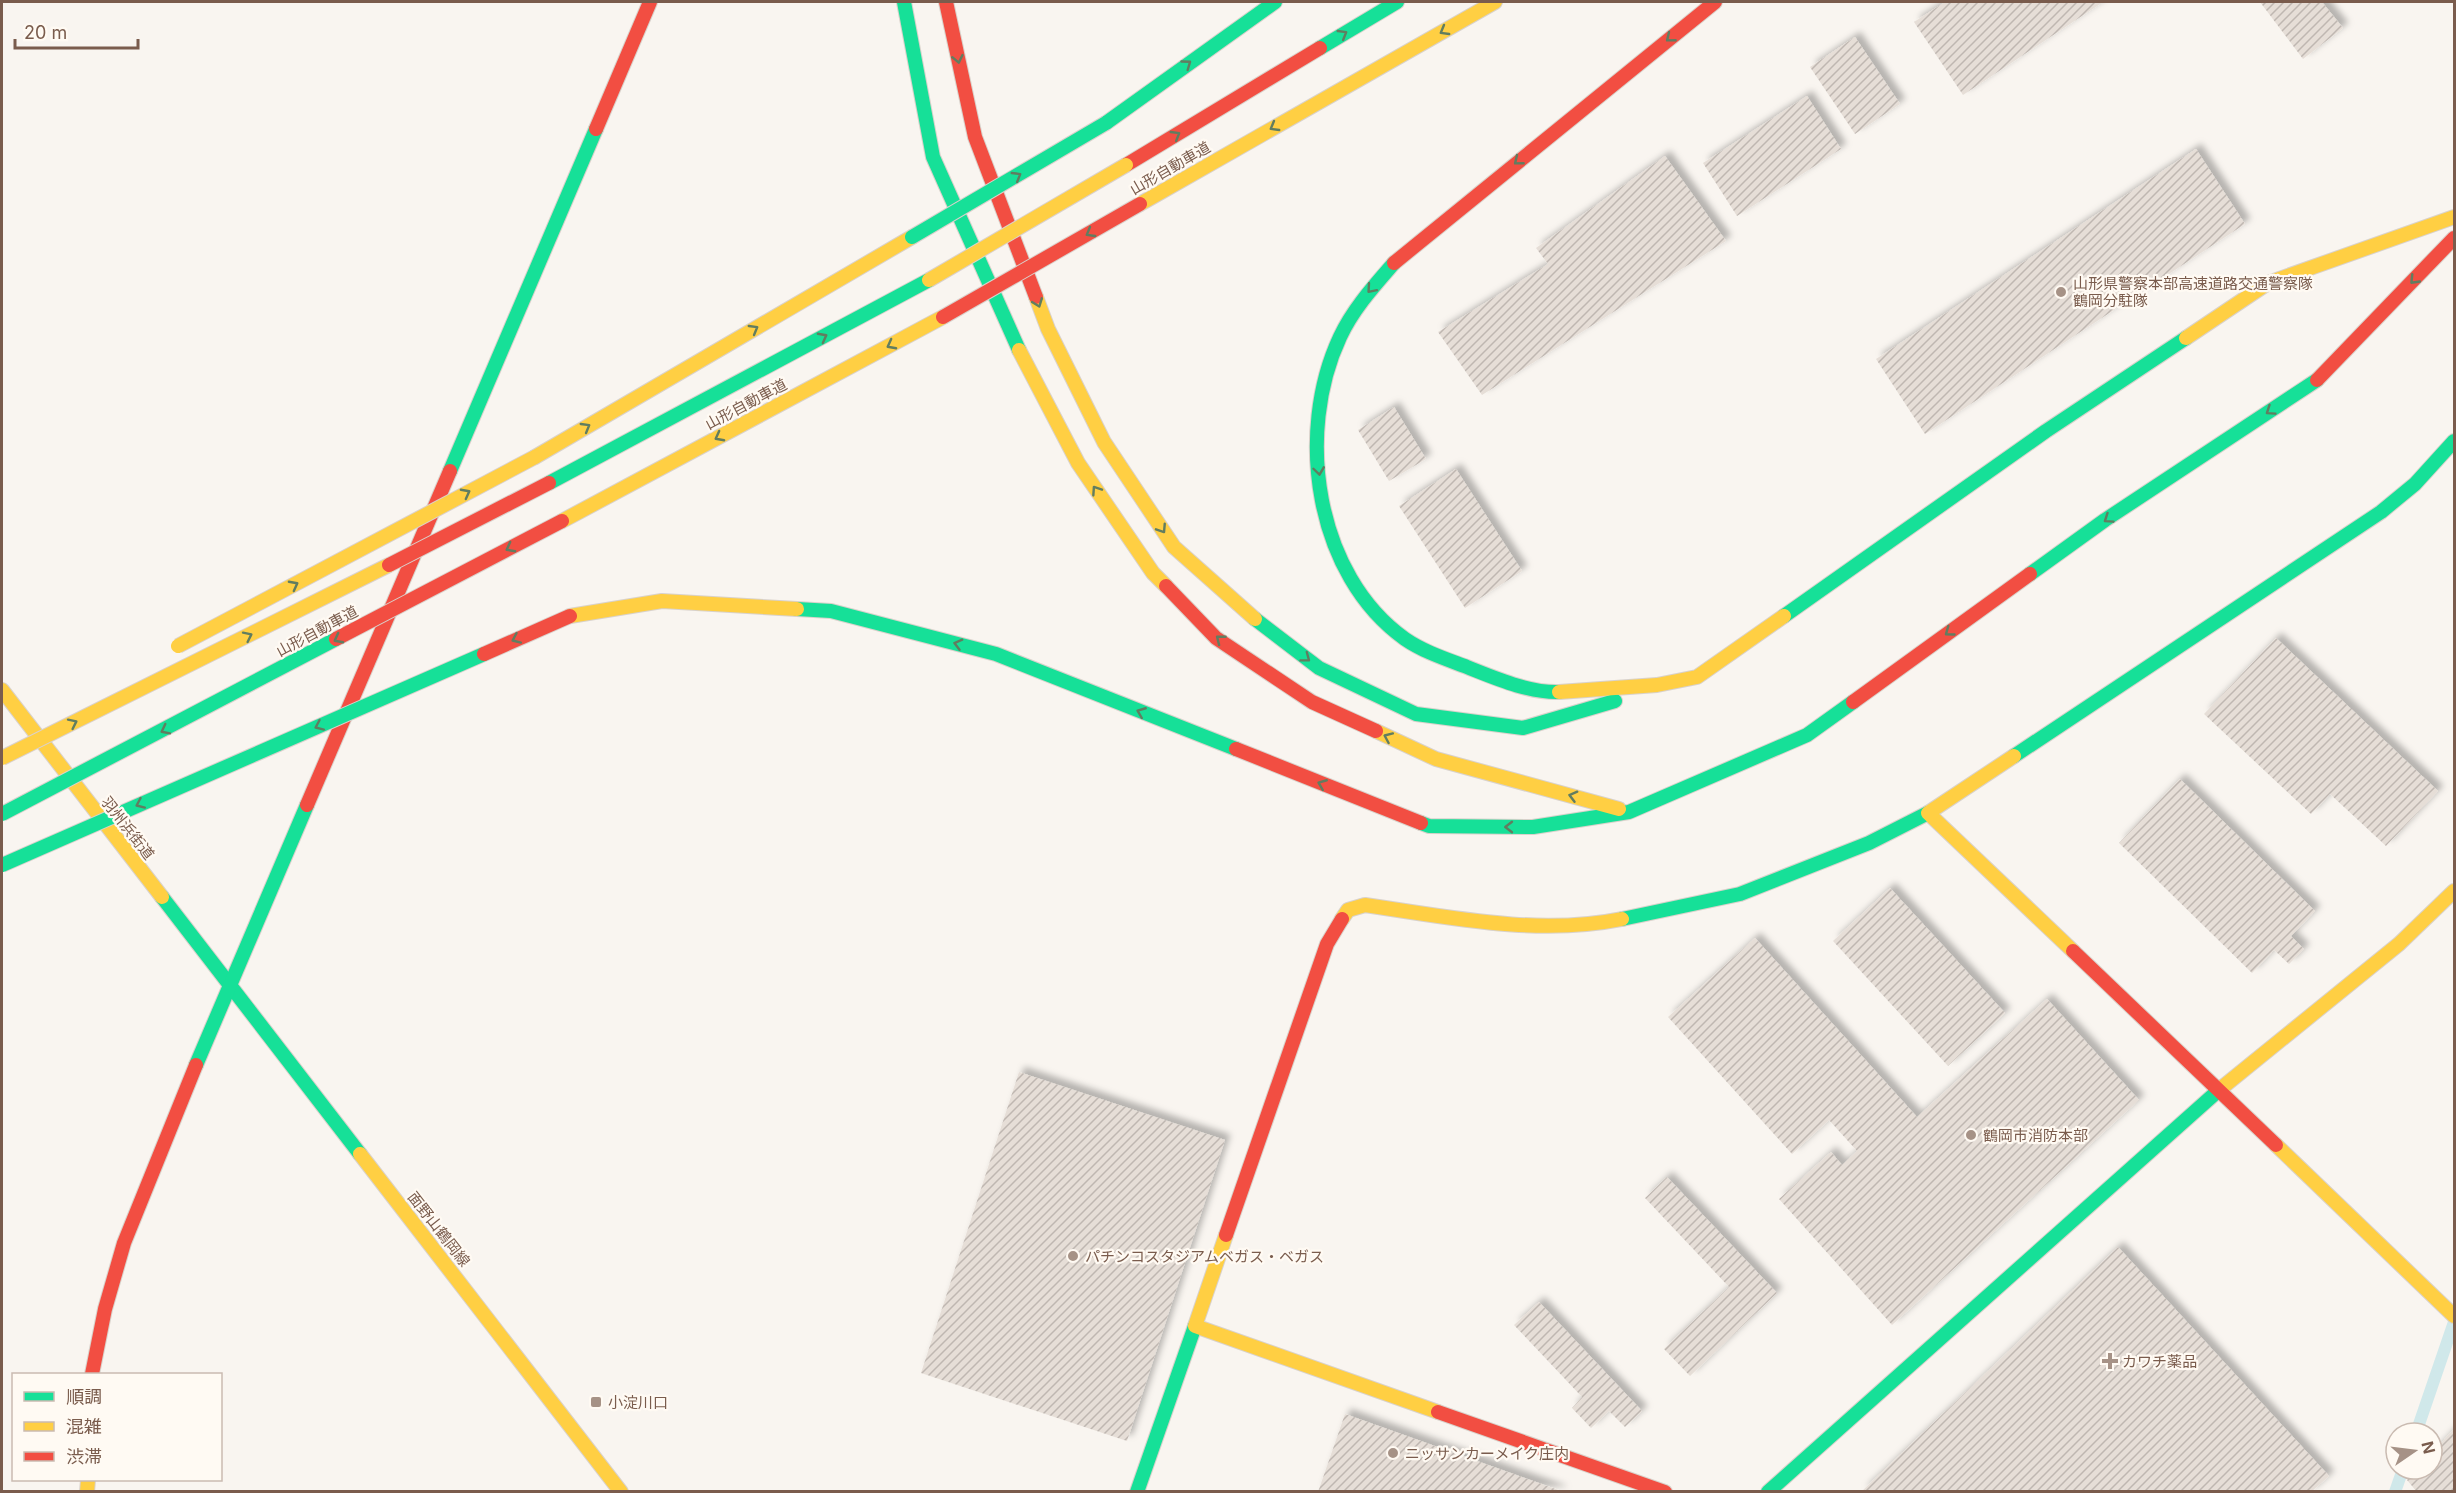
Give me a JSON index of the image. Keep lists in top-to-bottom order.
{
  "streets": {
    "main road": ["山形自動車道", "羽州浜街道", "面野山鶴岡線"]
  },
  "crossings": [
    ["羽州浜街道", "面野山鶴岡線"]
  ],
  "places": {
    "other": [
      "山形県警察本部高速道路交通警察隊 鶴岡分駐隊",
      "鶴岡市消防本部",
      "パチンコスタジアムベガス・ベガス",
      "ニッサンカーメイク庄内"
    ],
    "health": ["カワチ薬品"],
    "transit": ["小淀川口"]
  },
  "legend": ["順調", "混雑", "渋滞"],
  "scale_bar": "20 m",
  "north": "right"
}
